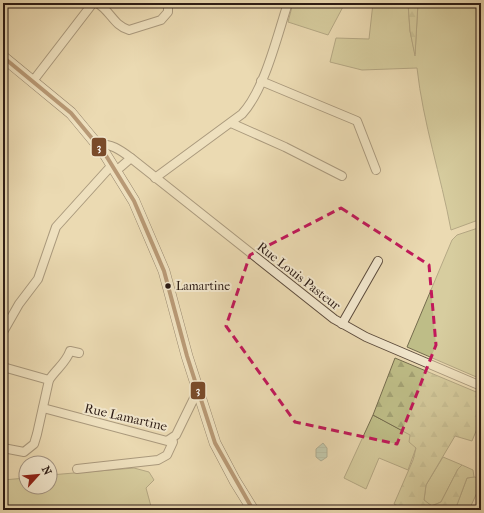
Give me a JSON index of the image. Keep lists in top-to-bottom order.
{
  "streets": {
    "street": ["Rue Louis Pasteur", "Rue Lamartine"]
  },
  "places": ["Lamartine"],
  "lines": ["transit line 3"],
  "north": "top right"
}
